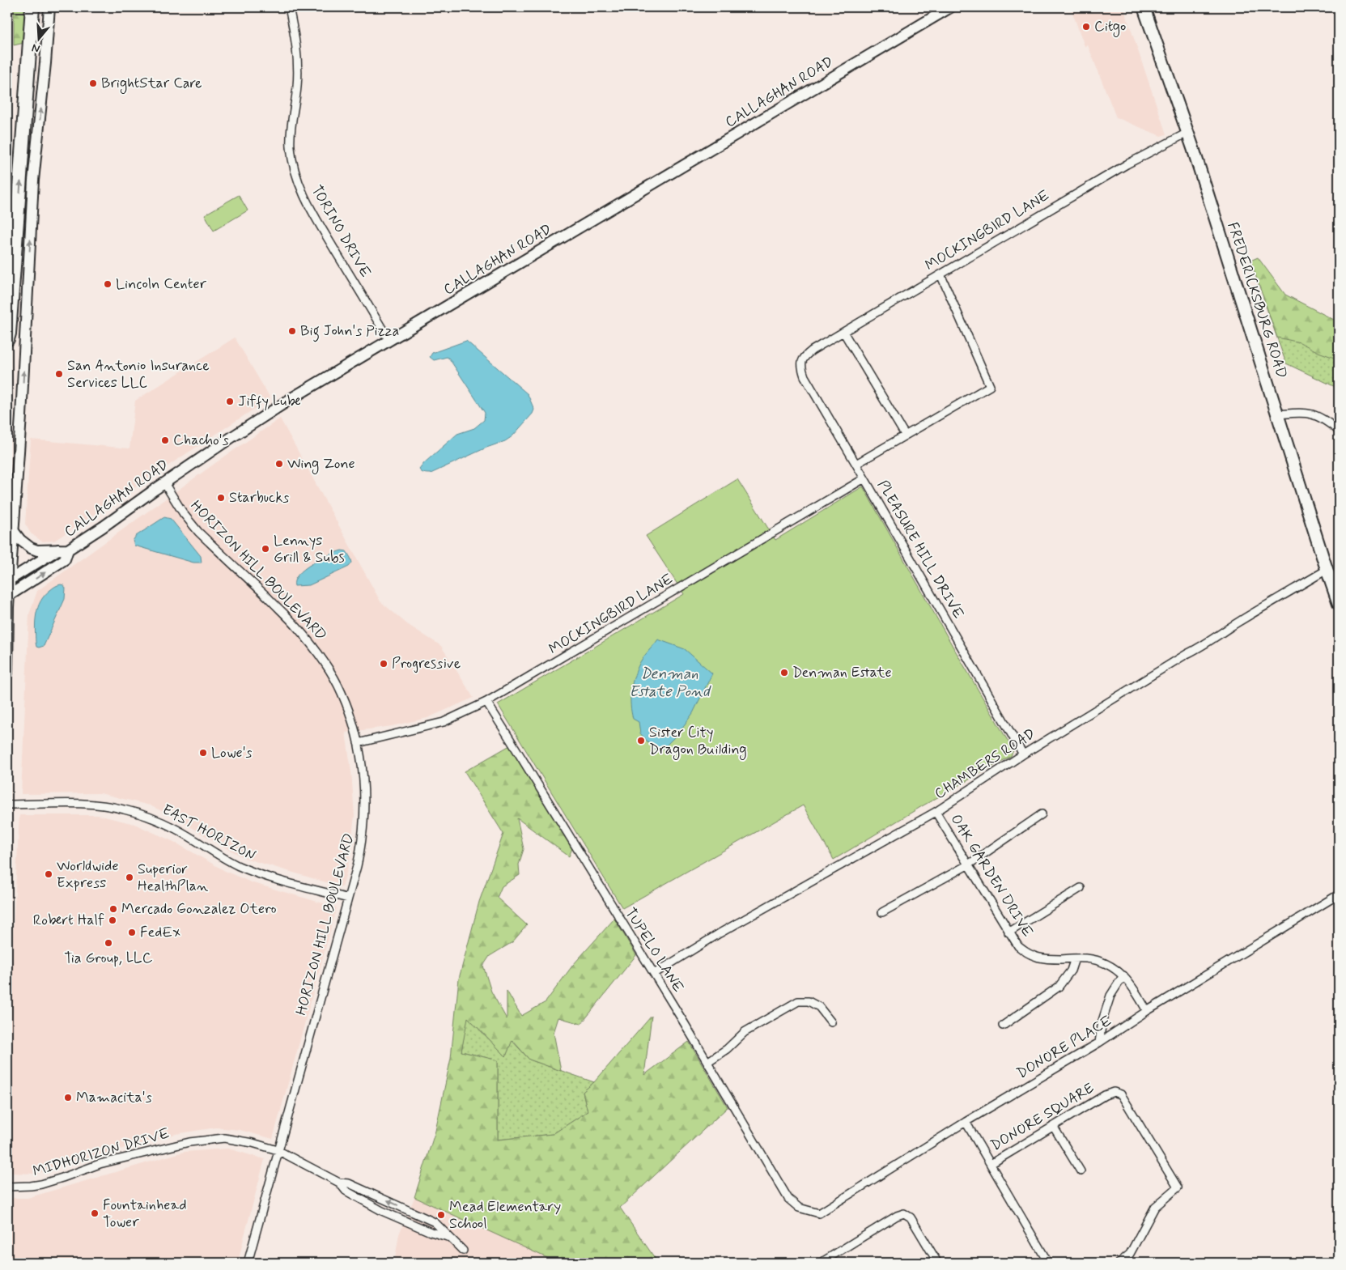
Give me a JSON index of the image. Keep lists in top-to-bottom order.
{
  "streets": {
    "main road": ["CALLAGHAN ROAD", "FREDERICKSBURG ROAD"],
    "street": [
      "MOCKINGBIRD LANE",
      "TORINO DRIVE",
      "PLEASURE HILL DRIVE",
      "HORIZON HILL BOULEVARD",
      "CHAMBERS ROAD",
      "EAST HORIZON",
      "OAK GARDEN DRIVE",
      "TUPELO LANE",
      "DONORE PLACE",
      "DONORE SQUARE",
      "MIDHORIZON DRIVE"
    ]
  },
  "crossings": [
    ["CALLAGHAN ROAD", "TORINO DRIVE"],
    ["CALLAGHAN ROAD", "HORIZON HILL BOULEVARD"],
    ["MOCKINGBIRD LANE", "FREDERICKSBURG ROAD"],
    ["MOCKINGBIRD LANE", "PLEASURE HILL DRIVE"],
    ["MOCKINGBIRD LANE", "HORIZON HILL BOULEVARD"],
    ["MOCKINGBIRD LANE", "TUPELO LANE"],
    ["FREDERICKSBURG ROAD", "CHAMBERS ROAD"],
    ["PLEASURE HILL DRIVE", "CHAMBERS ROAD"],
    ["HORIZON HILL BOULEVARD", "EAST HORIZON"],
    ["HORIZON HILL BOULEVARD", "MIDHORIZON DRIVE"],
    ["CHAMBERS ROAD", "OAK GARDEN DRIVE"],
    ["CHAMBERS ROAD", "TUPELO LANE"],
    ["OAK GARDEN DRIVE", "DONORE PLACE"],
    ["TUPELO LANE", "DONORE PLACE"],
    ["DONORE PLACE", "DONORE SQUARE"]
  ],
  "water": ["Denman Estate Pond"],
  "places": [
    "Citgo",
    "BrightStar Care",
    "Lincoln Center",
    "Big John's Pizza",
    "San Antonio Insurance Services LLC",
    "Jiffy Lube",
    "Chacho's",
    "Wing Zone",
    "Starbucks",
    "Lennys Grill & Subs",
    "Progressive",
    "Denman Estate",
    "Sister City Dragon Building",
    "Lowe's",
    "Worldwide Express",
    "Superior HealthPlan",
    "Mercado Gonzalez Otero",
    "Robert Half",
    "FedEx",
    "Tia Group, LLC",
    "Mamacita's",
    "Fountainhead Tower",
    "Mead Elementary School"
  ],
  "north": "bottom"
}
